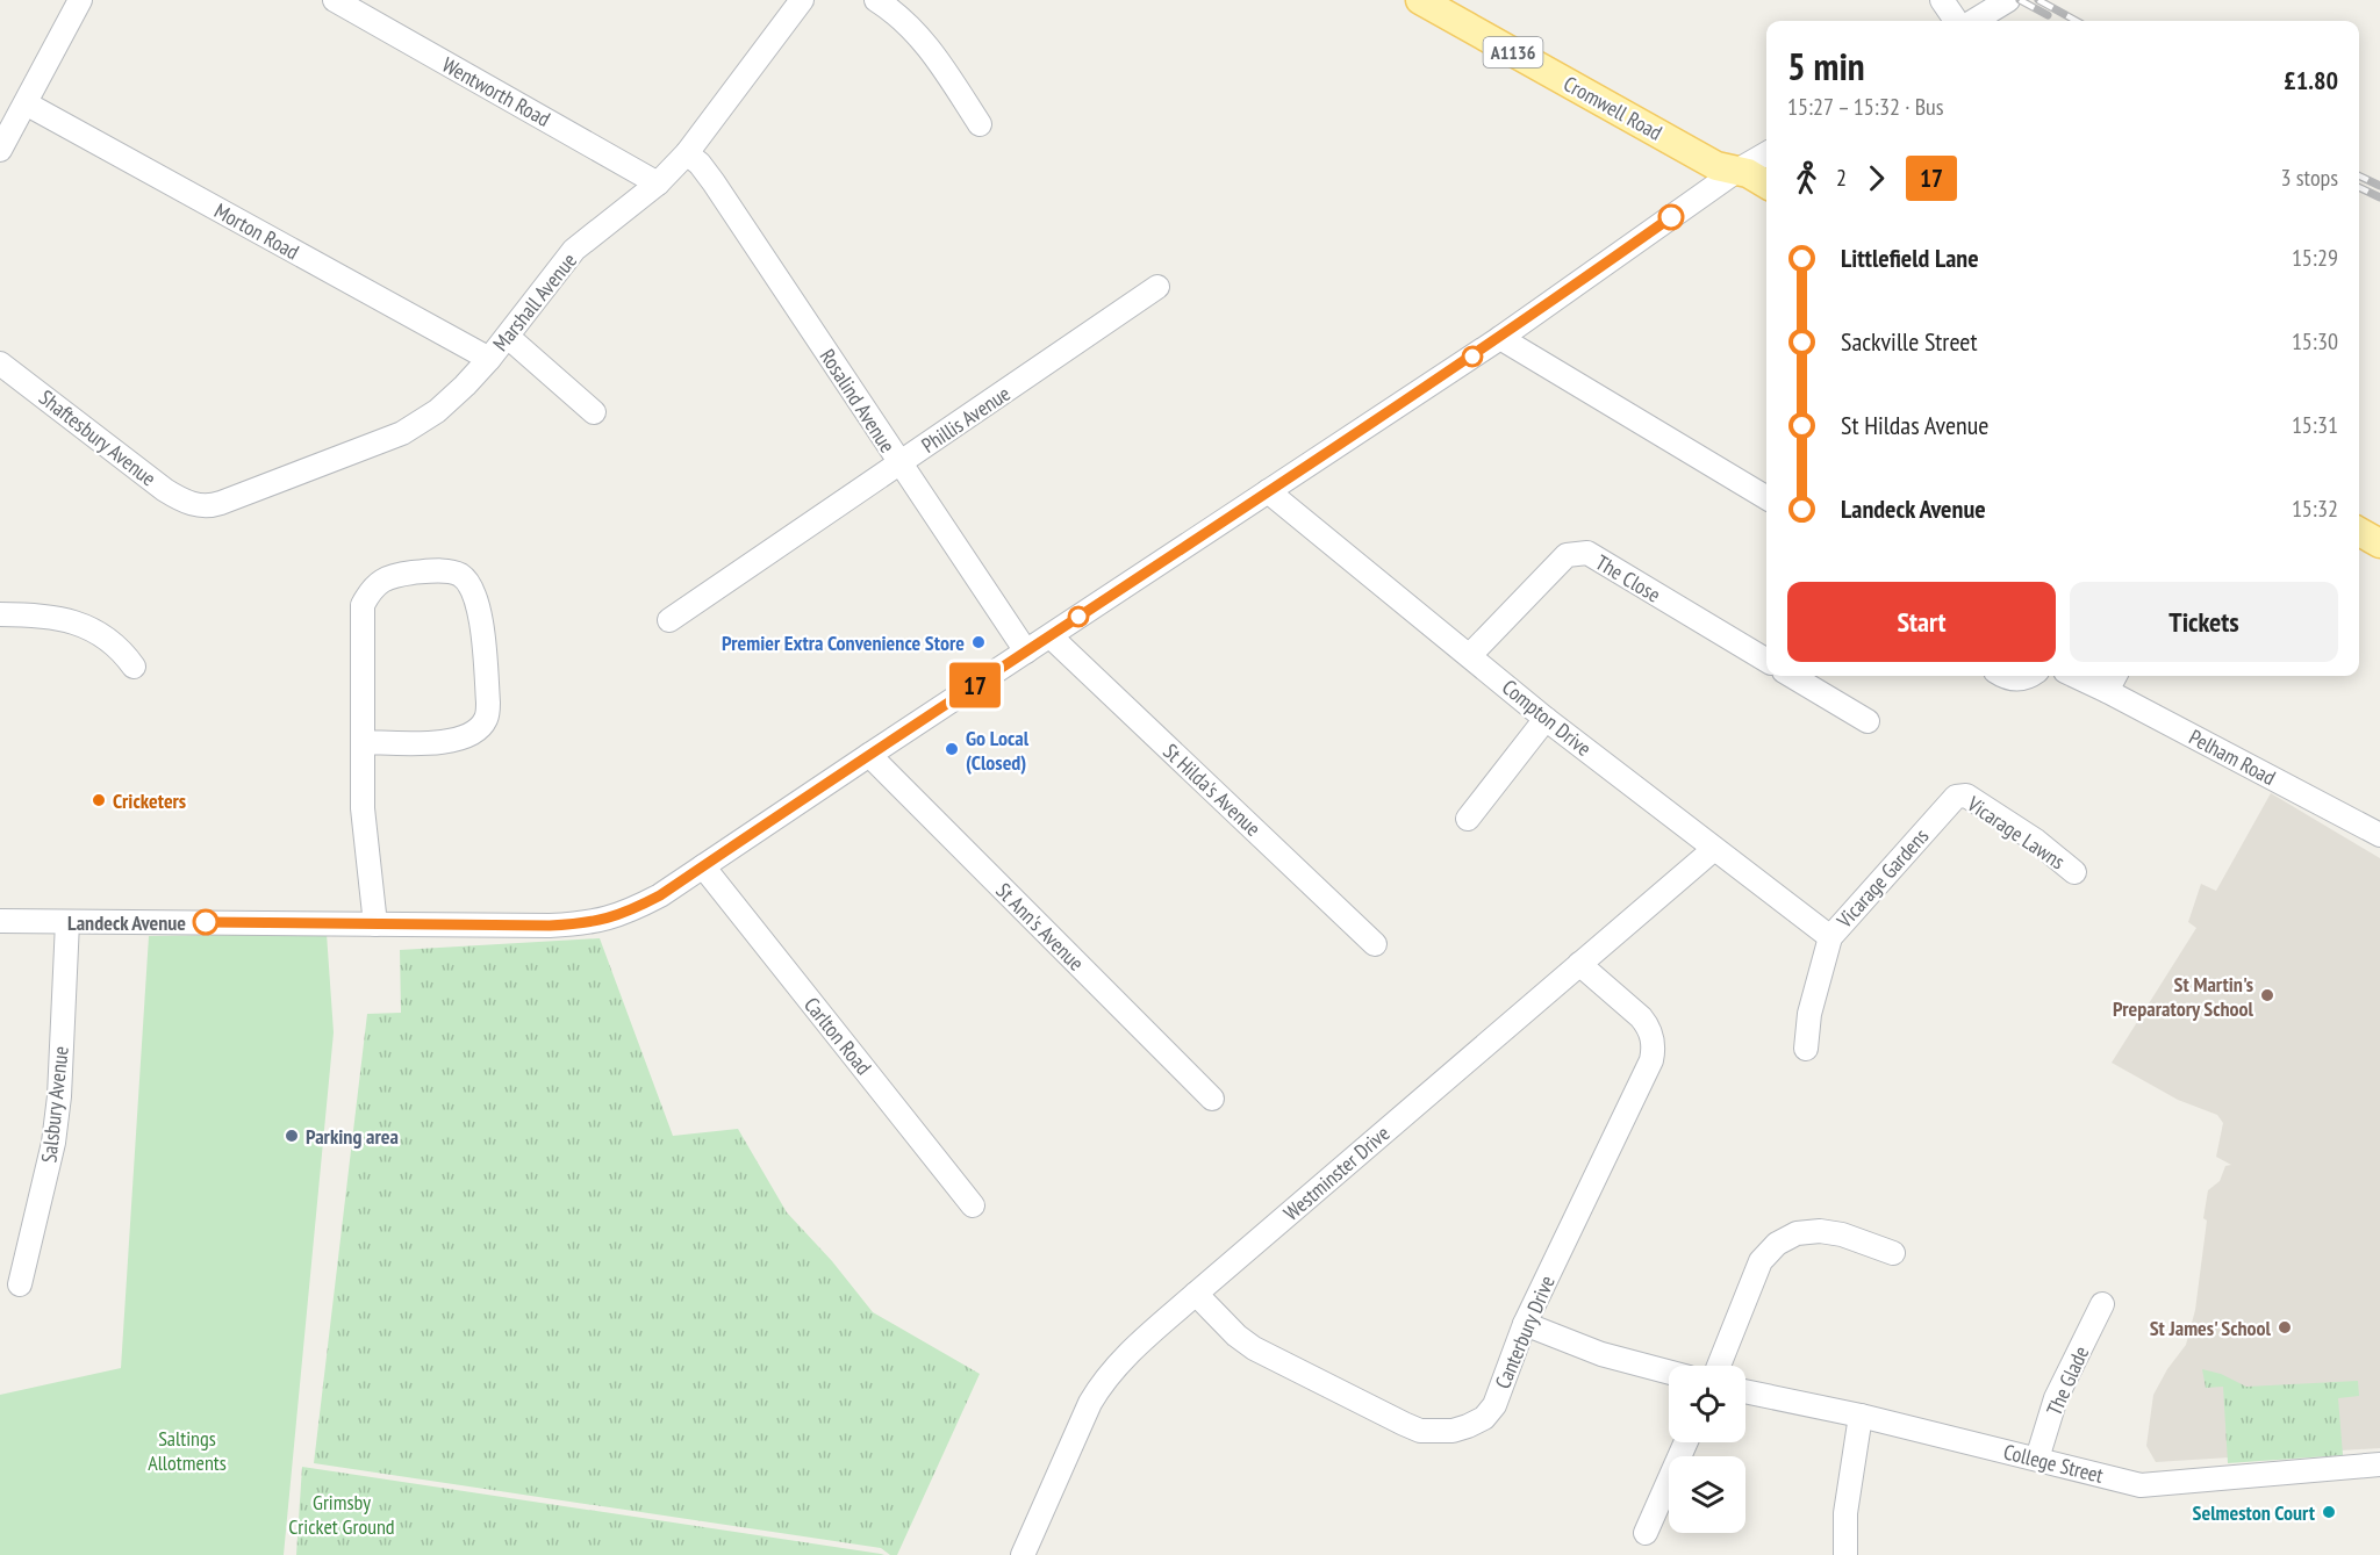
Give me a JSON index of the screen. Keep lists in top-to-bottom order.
{
  "streets": {
    "main road": ["A1136", "Cromwell Road"],
    "street": [
      "Wentworth Road",
      "Morton Road",
      "Marshall Avenue",
      "Rosalind Avenue",
      "Phillis Avenue",
      "Shaftesbury Avenue",
      "The Close",
      "Compton Drive",
      "Pelham Road",
      "St Hilda's Avenue",
      "Vicarage Lawns",
      "Vicarage Gardens",
      "St Ann's Avenue",
      "Carlton Road",
      "Salsbury Avenue",
      "Westminster Drive",
      "Canterbury Drive",
      "The Glade",
      "College Street"
    ]
  },
  "crossings": [
    ["A1136", "Cromwell Road"],
    ["Wentworth Road", "Marshall Avenue"],
    ["Morton Road", "Marshall Avenue"],
    ["Marshall Avenue", "Rosalind Avenue"],
    ["Marshall Avenue", "Shaftesbury Avenue"],
    ["Rosalind Avenue", "Phillis Avenue"],
    ["The Close", "Compton Drive"],
    ["Compton Drive", "Vicarage Gardens"],
    ["Compton Drive", "Westminster Drive"],
    ["Vicarage Lawns", "Vicarage Gardens"],
    ["Westminster Drive", "Canterbury Drive"],
    ["The Glade", "College Street"]
  ],
  "parks": ["Saltings Allotments", "Grimsby Cricket Ground"],
  "places": [
    "Premier Extra Convenience Store",
    "Go Local (Closed)",
    "Cricketers",
    "Landeck Avenue",
    "St Martin's Preparatory School",
    "Parking area",
    "St James' School",
    "Selmeston Court"
  ],
  "lines": ["bus line 17"],
  "page": {
    "on_map": "17",
    "heading": ["5 min", "15:27 – 15:32 · Bus", "£1.80"],
    "legs": ["2", "17", "3 stops"],
    "list": [
      {
        "name": "Littlefield Lane",
        "value": "15:29"
      },
      {
        "name": "Sackville Street",
        "value": "15:30"
      },
      {
        "name": "St Hildas Avenue",
        "value": "15:31"
      },
      {
        "name": "Landeck Avenue",
        "value": "15:32"
      }
    ],
    "buttons": ["Start", "Tickets"]
  }
}
